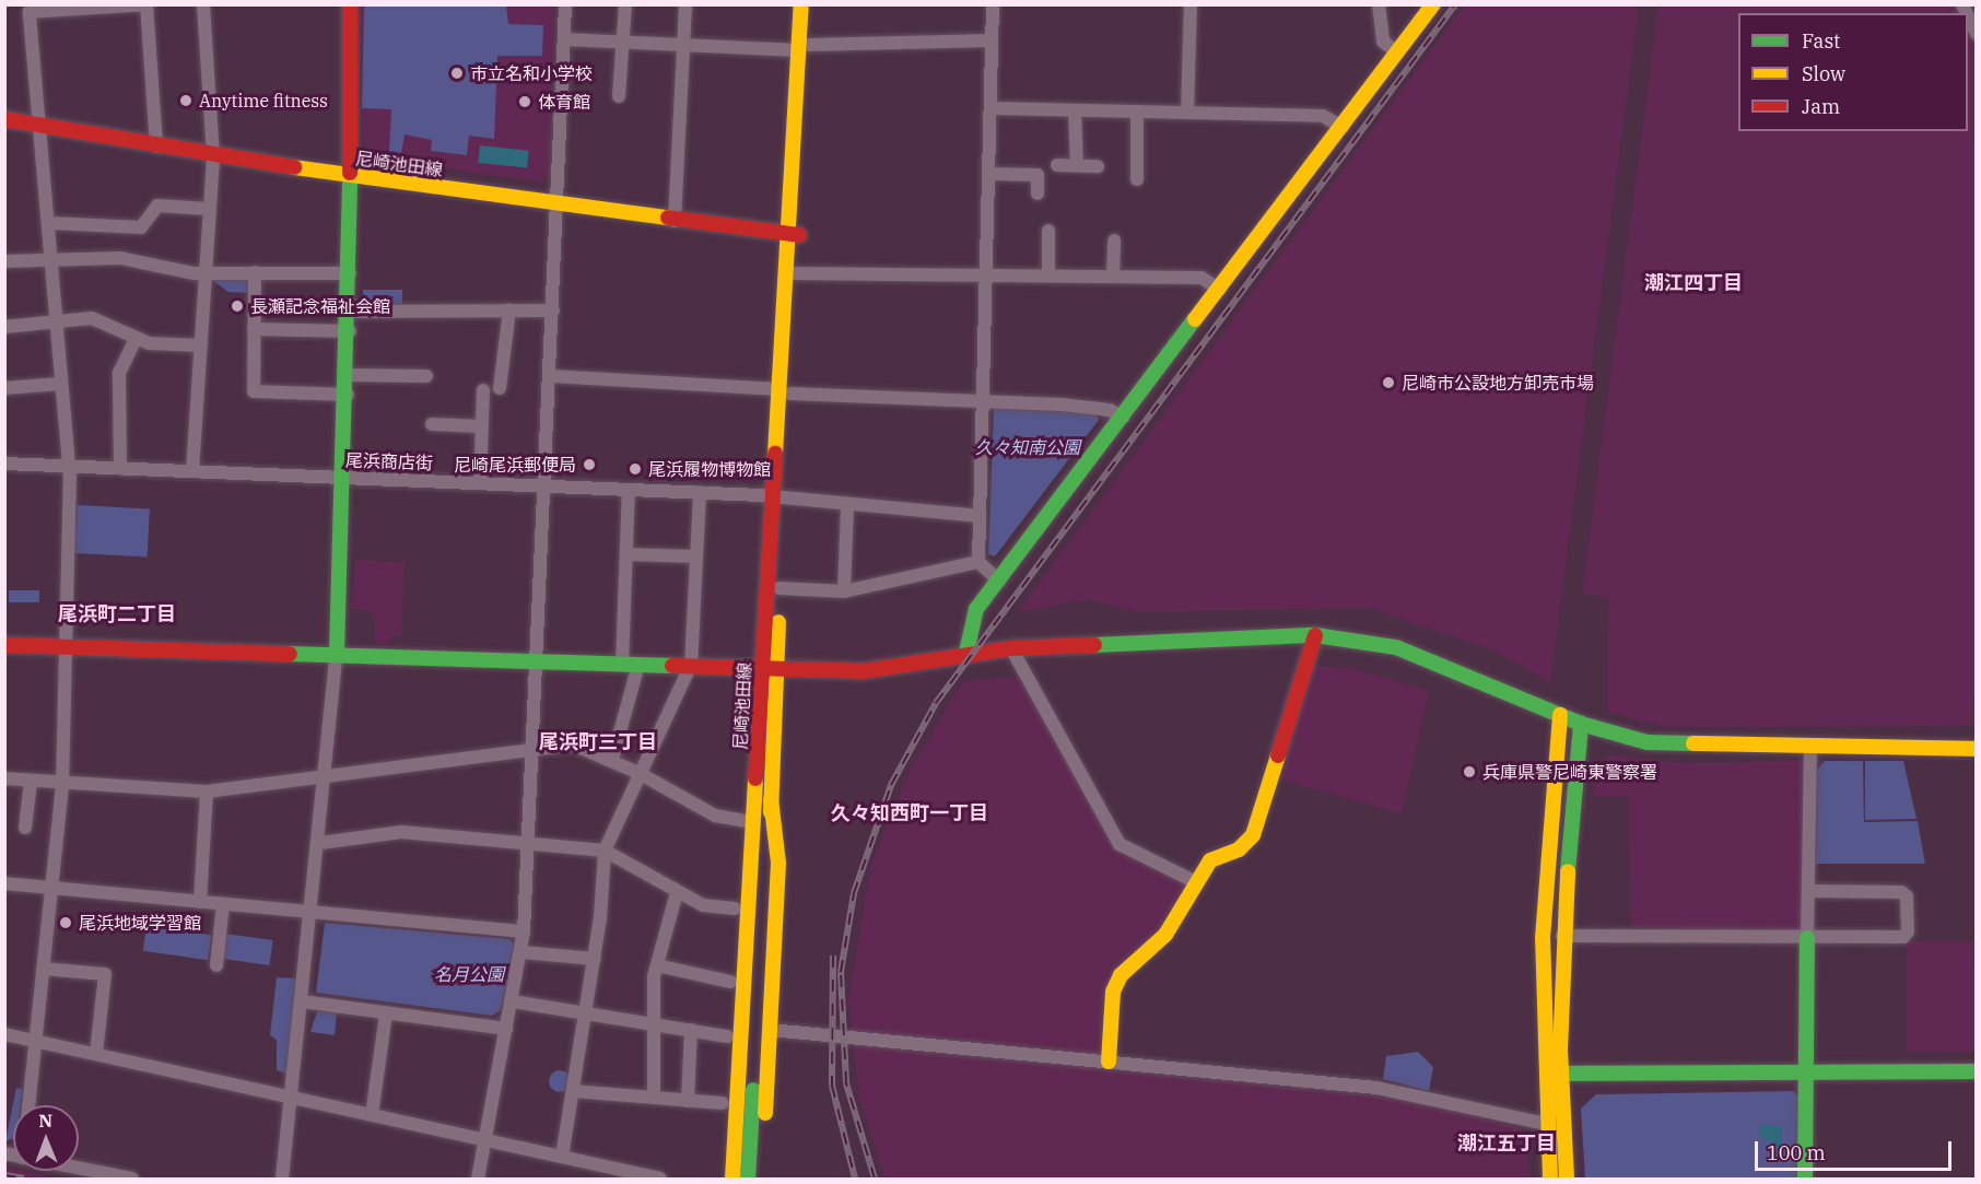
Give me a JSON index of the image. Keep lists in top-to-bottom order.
{
  "streets": {
    "street": ["尼崎池田線", "尾浜商店街"]
  },
  "crossings": [
    ["尼崎池田線", "尾浜商店街"]
  ],
  "districts": [
    "潮江四丁目",
    "尾浜町二丁目",
    "尾浜町三丁目",
    "久々知西町一丁目",
    "潮江五丁目"
  ],
  "parks": ["久々知南公園", "名月公園"],
  "places": [
    "市立名和小学校",
    "Anytime fitness",
    "体育館",
    "長瀬記念福祉会館",
    "尼崎市公設地方卸売市場",
    "尼崎尾浜郵便局",
    "尾浜履物博物館",
    "兵庫県警尼崎東警察署",
    "尾浜地域学習館"
  ],
  "legend": ["Fast", "Slow", "Jam"],
  "scale_bar": "100 m",
  "north": "top"
}
